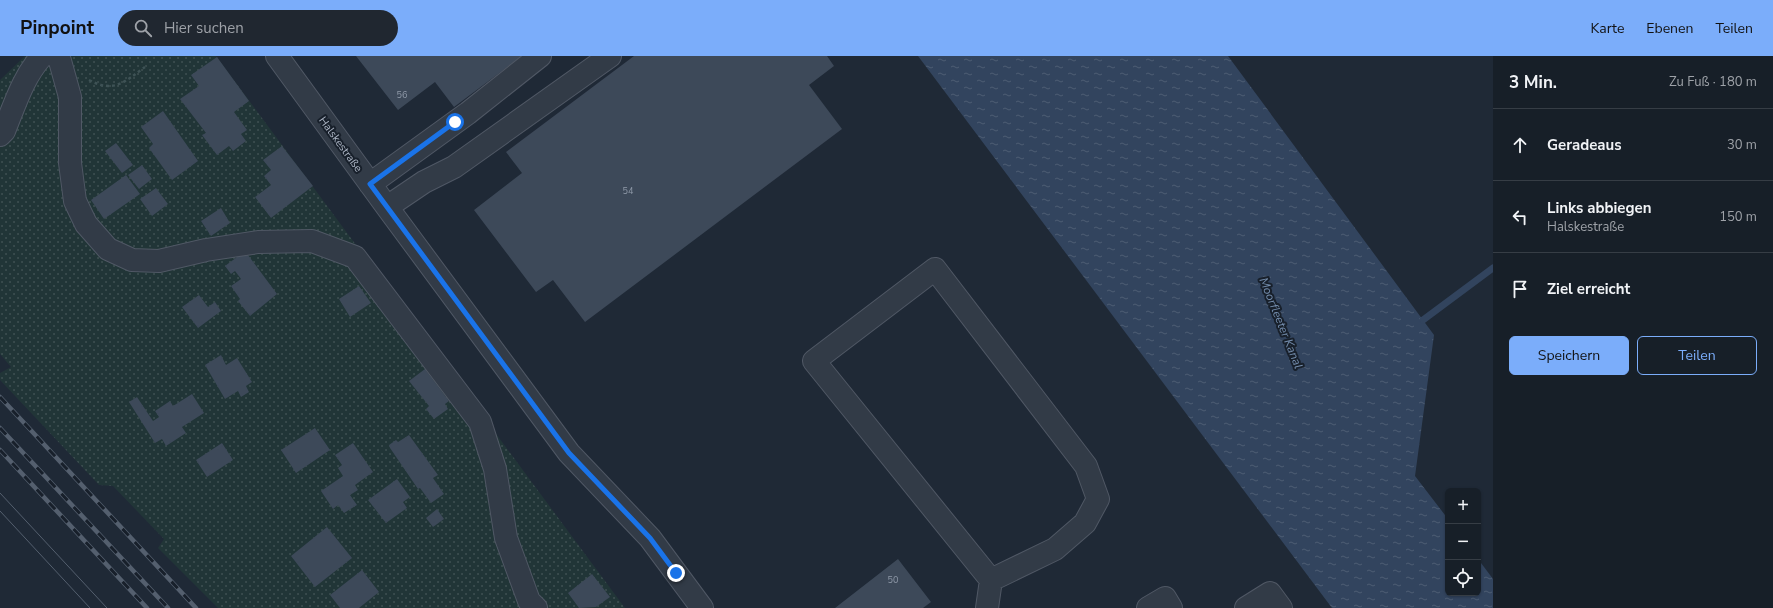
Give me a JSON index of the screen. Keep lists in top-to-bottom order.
{
  "streets": {
    "street": ["Halskestraße"]
  },
  "water": ["Moorfleeter Kanal"],
  "house_numbers": ["56", "54", "50"],
  "page": {
    "header": "Pinpoint",
    "search": "Hier suchen",
    "nav": ["Karte", "Ebenen", "Teilen"],
    "heading": ["3 Min.", "Zu Fuß · 180 m"],
    "list": [
      ["Geradeaus", "30 m"],
      ["Links abbiegen", "Halskestraße", "150 m"],
      "Ziel erreicht"
    ],
    "buttons": ["Speichern", "Teilen"],
    "map_buttons": ["+", "−"]
  }
}
